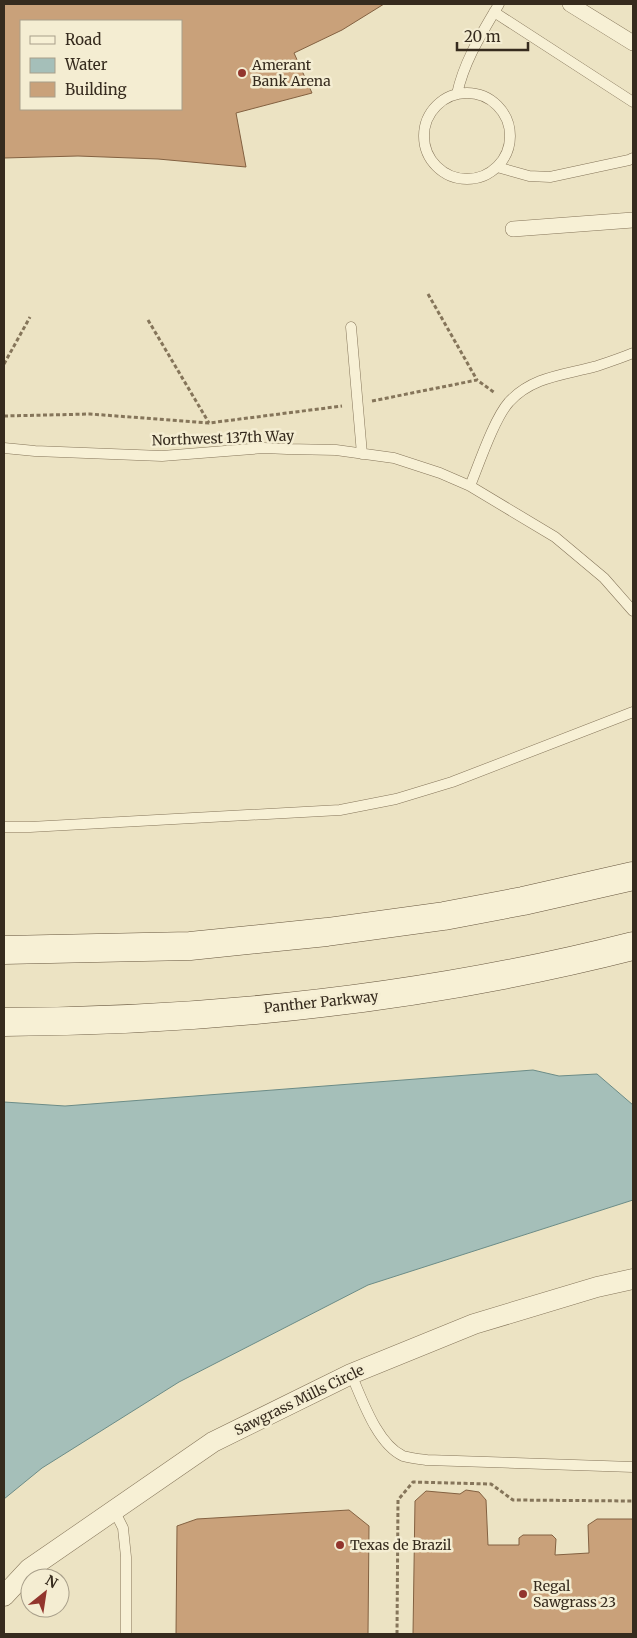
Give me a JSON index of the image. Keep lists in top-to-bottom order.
{
  "streets": {
    "main road": ["Panther Parkway"],
    "street": ["Sawgrass Mills Circle"],
    "lane": ["Northwest 137th Way"]
  },
  "places": ["Amerant Bank Arena", "Texas de Brazil", "Regal Sawgrass 23"],
  "legend": ["Road", "Water", "Building"],
  "scale_bar": "20 m",
  "north": "top right"
}
